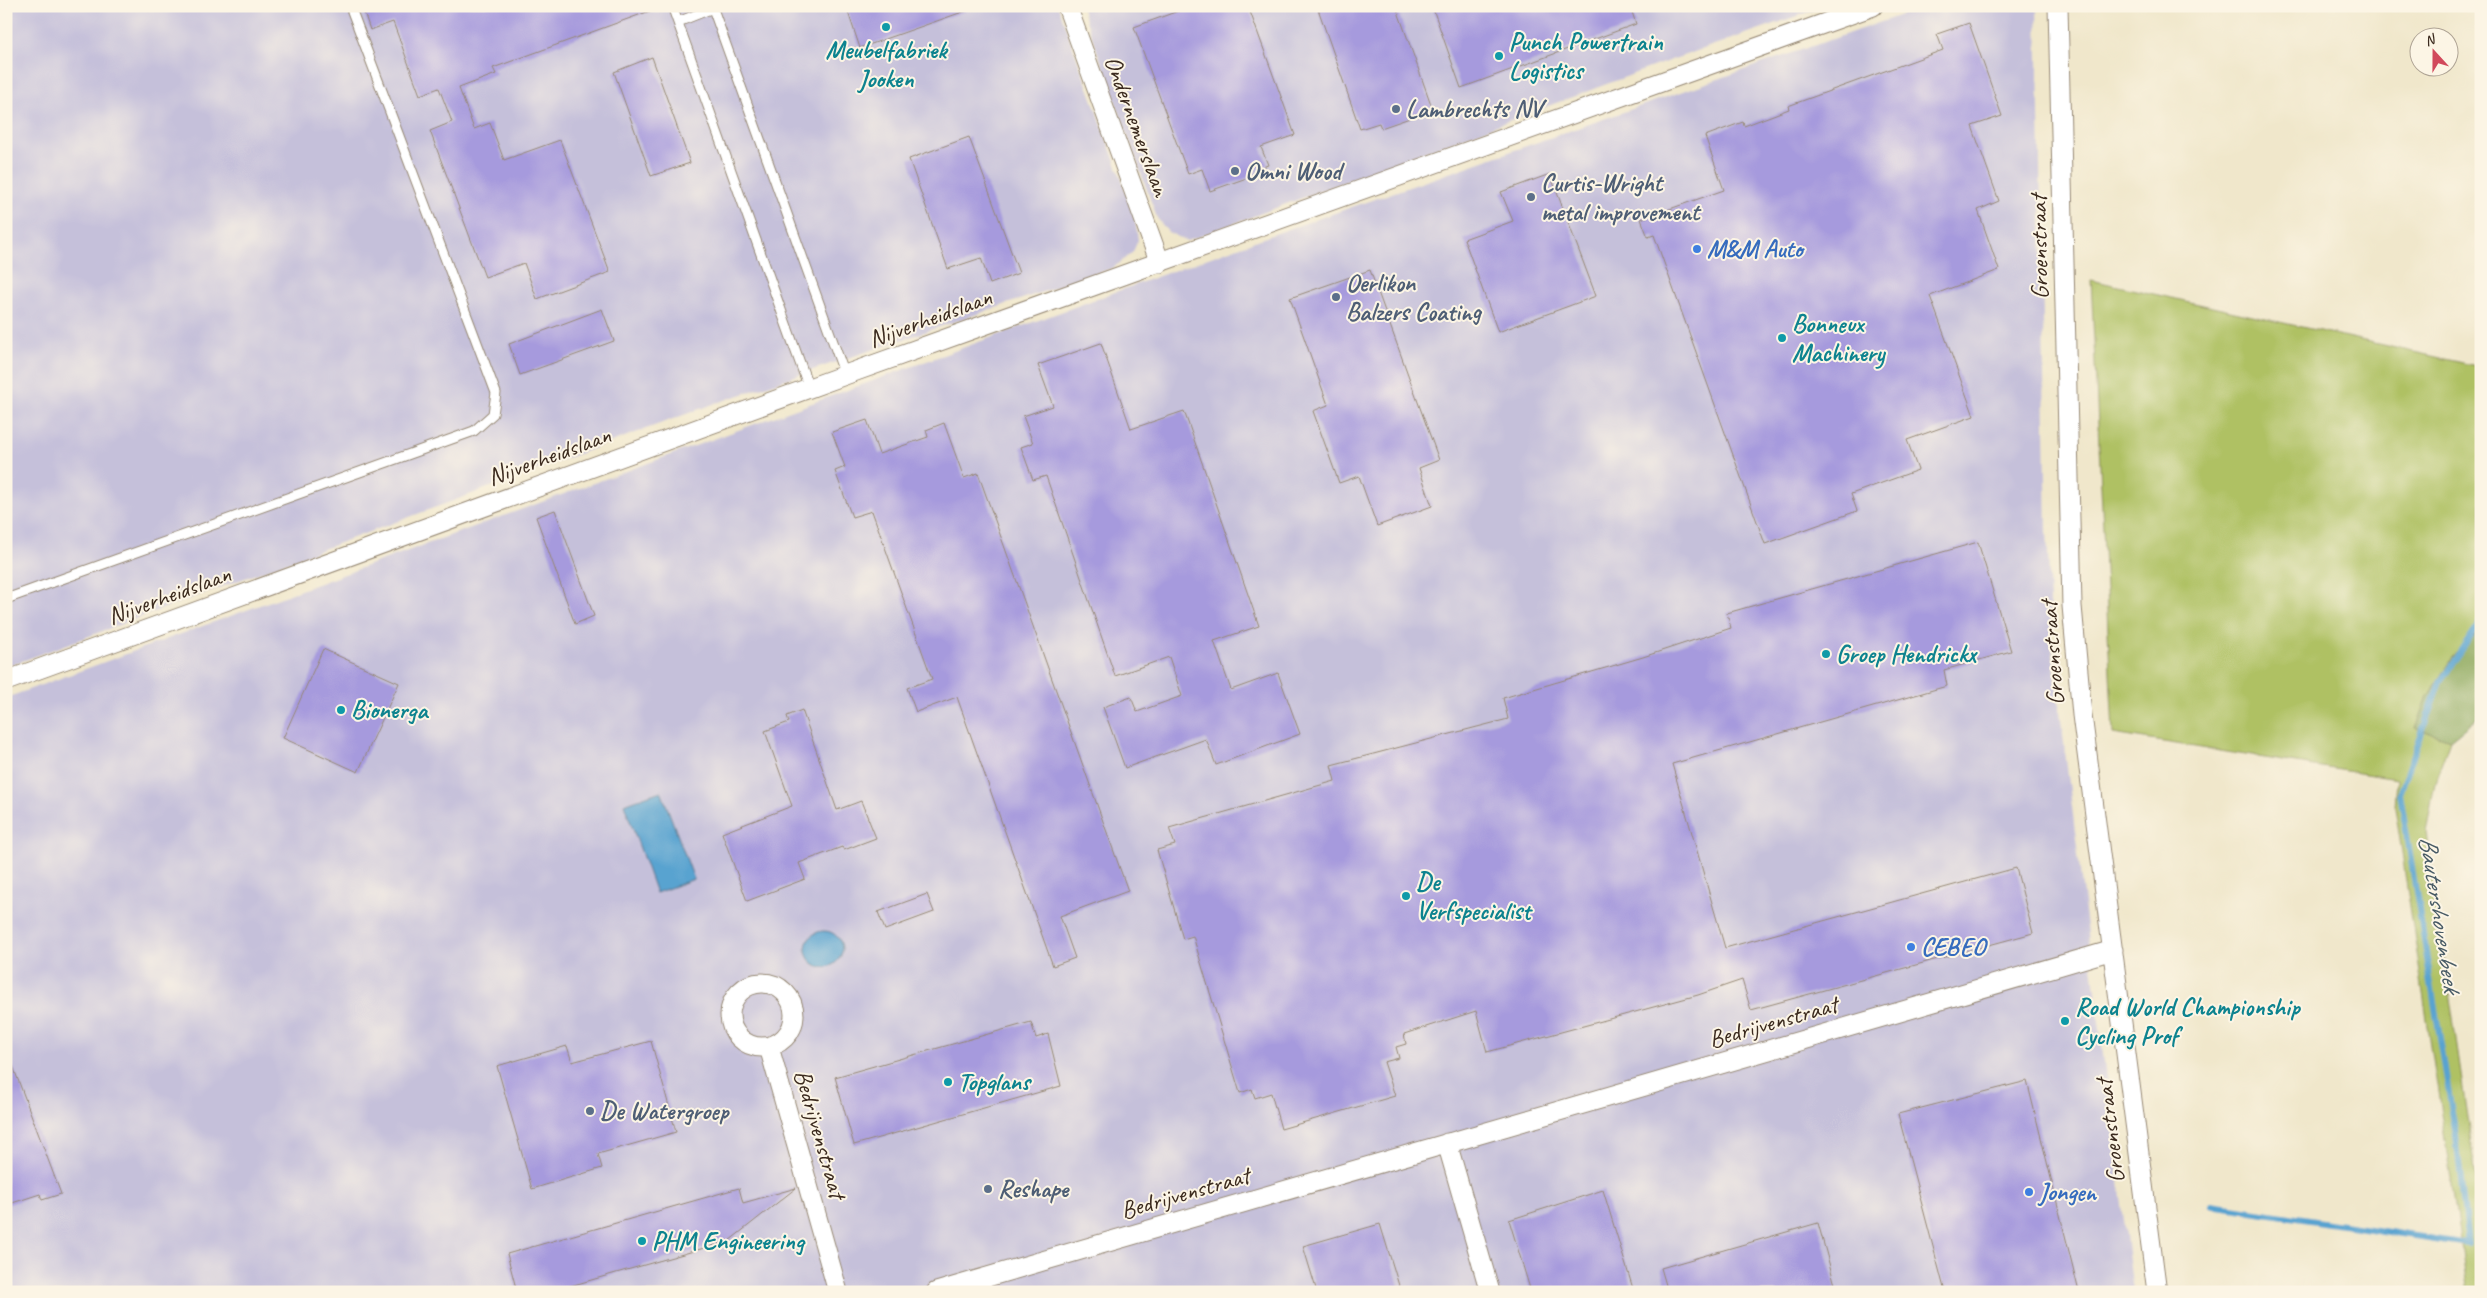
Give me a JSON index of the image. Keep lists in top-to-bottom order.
{
  "streets": {
    "street": [
      "Ondernemerslaan",
      "Groenstraat",
      "Nijverheidslaan",
      "Bedrijvenstraat"
    ]
  },
  "crossings": [
    ["Ondernemerslaan", "Nijverheidslaan"],
    ["Groenstraat", "Bedrijvenstraat"]
  ],
  "water": ["Bautershovenbeek"],
  "places": [
    "Meubelfabriek Jooken",
    "Punch Powertrain Logistics",
    "Lambrechts NV",
    "Omni Wood",
    "Curtis-Wright metal improvement",
    "M&M Auto",
    "Oerlikon Balzers Coating",
    "Bonneux Machinery",
    "Groep Hendrickx",
    "Bionerga",
    "De Verfspecialist",
    "CEBEO",
    "Road World Championship Cycling Prof",
    "Topglans",
    "De Watergroep",
    "Reshape",
    "Jongen",
    "PHM Engineering"
  ],
  "north": "top"
}
